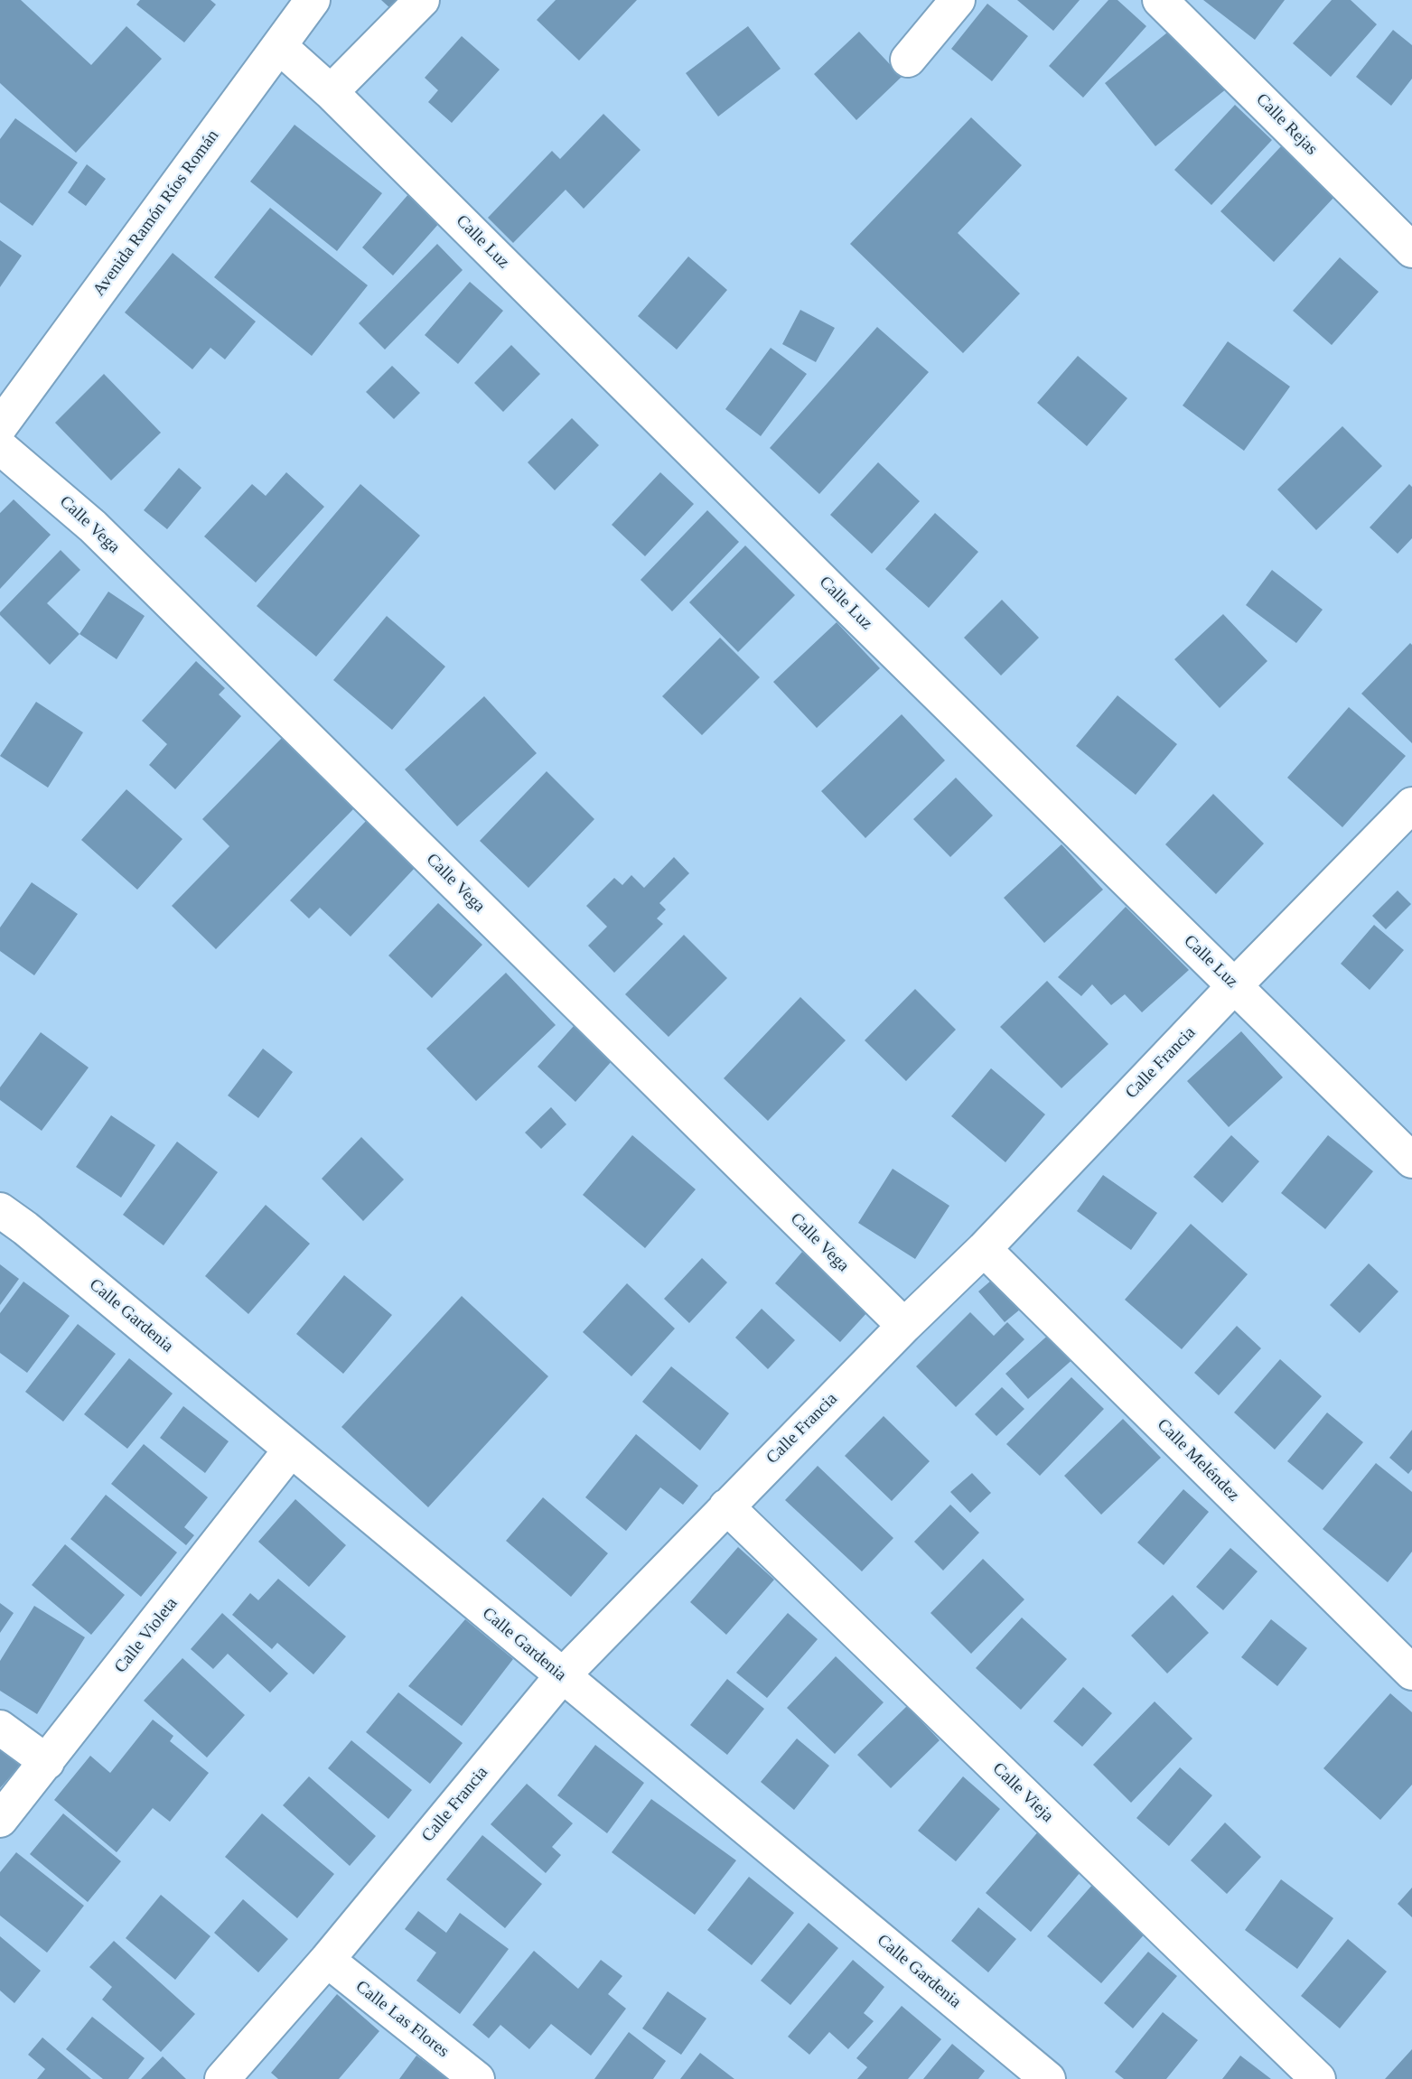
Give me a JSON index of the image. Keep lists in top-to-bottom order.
{
  "streets": {
    "street": [
      "Calle Rejas",
      "Avenida Ramón Ríos Román",
      "Calle Luz",
      "Calle Vega",
      "Calle Francia",
      "Calle Gardenia",
      "Calle Meléndez",
      "Calle Violeta",
      "Calle Vieja",
      "Calle Las Flores"
    ]
  },
  "crossings": [
    ["Avenida Ramón Ríos Román", "Calle Luz"],
    ["Calle Luz", "Calle Francia"],
    ["Calle Vega", "Calle Francia"],
    ["Calle Francia", "Calle Gardenia"],
    ["Calle Francia", "Calle Meléndez"],
    ["Calle Francia", "Calle Vieja"],
    ["Calle Francia", "Calle Las Flores"],
    ["Calle Gardenia", "Calle Violeta"]
  ]
}
